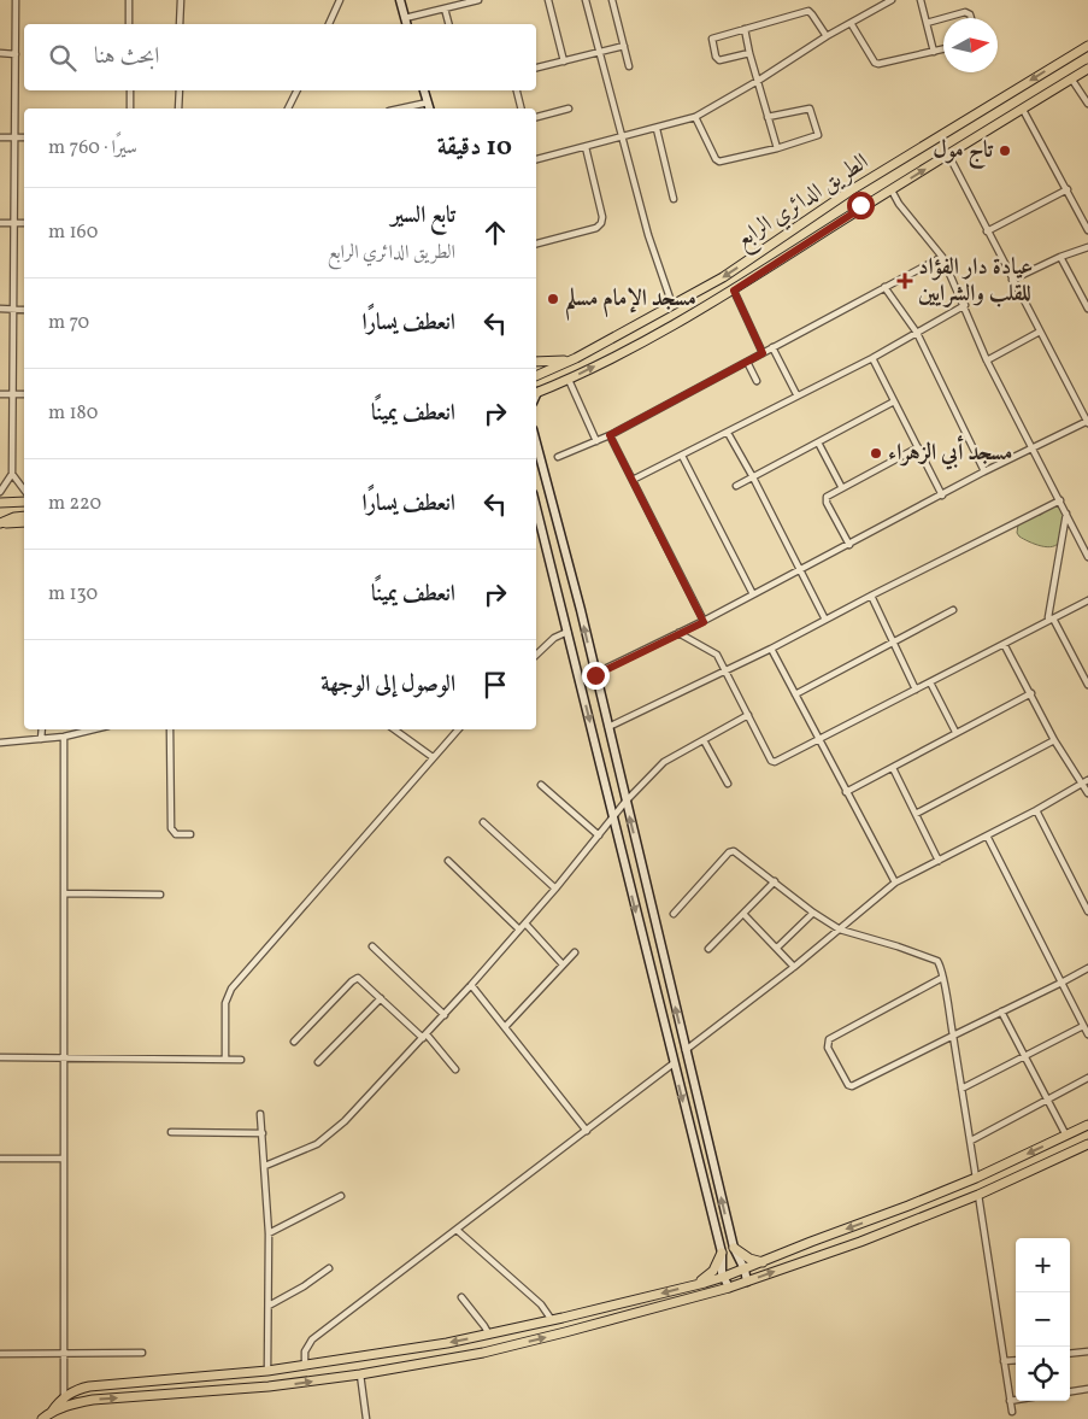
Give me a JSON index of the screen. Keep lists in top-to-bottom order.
{
  "streets": {
    "main road": ["الطريق الدائري الرابع"]
  },
  "places": {
    "other": ["تاج مول", "مسجد الإمام مسلم", "مسجد أبي الزهراء"],
    "health": ["عيادة دار الفؤاد للقلب والشرايين"]
  },
  "north": "right",
  "page": {
    "search": "ابحث هنا",
    "heading": ["10 دقيقة", "سيرًا · 760 m"],
    "list": [
      ["تابع السير", "الطريق الدائري الرابع", "160 m"],
      ["انعطف يسارًا", "70 m"],
      ["انعطف يمينًا", "180 m"],
      ["انعطف يسارًا", "220 m"],
      ["انعطف يمينًا", "130 m"],
      "الوصول إلى الوجهة"
    ],
    "map_buttons": ["+", "−"]
  }
}
